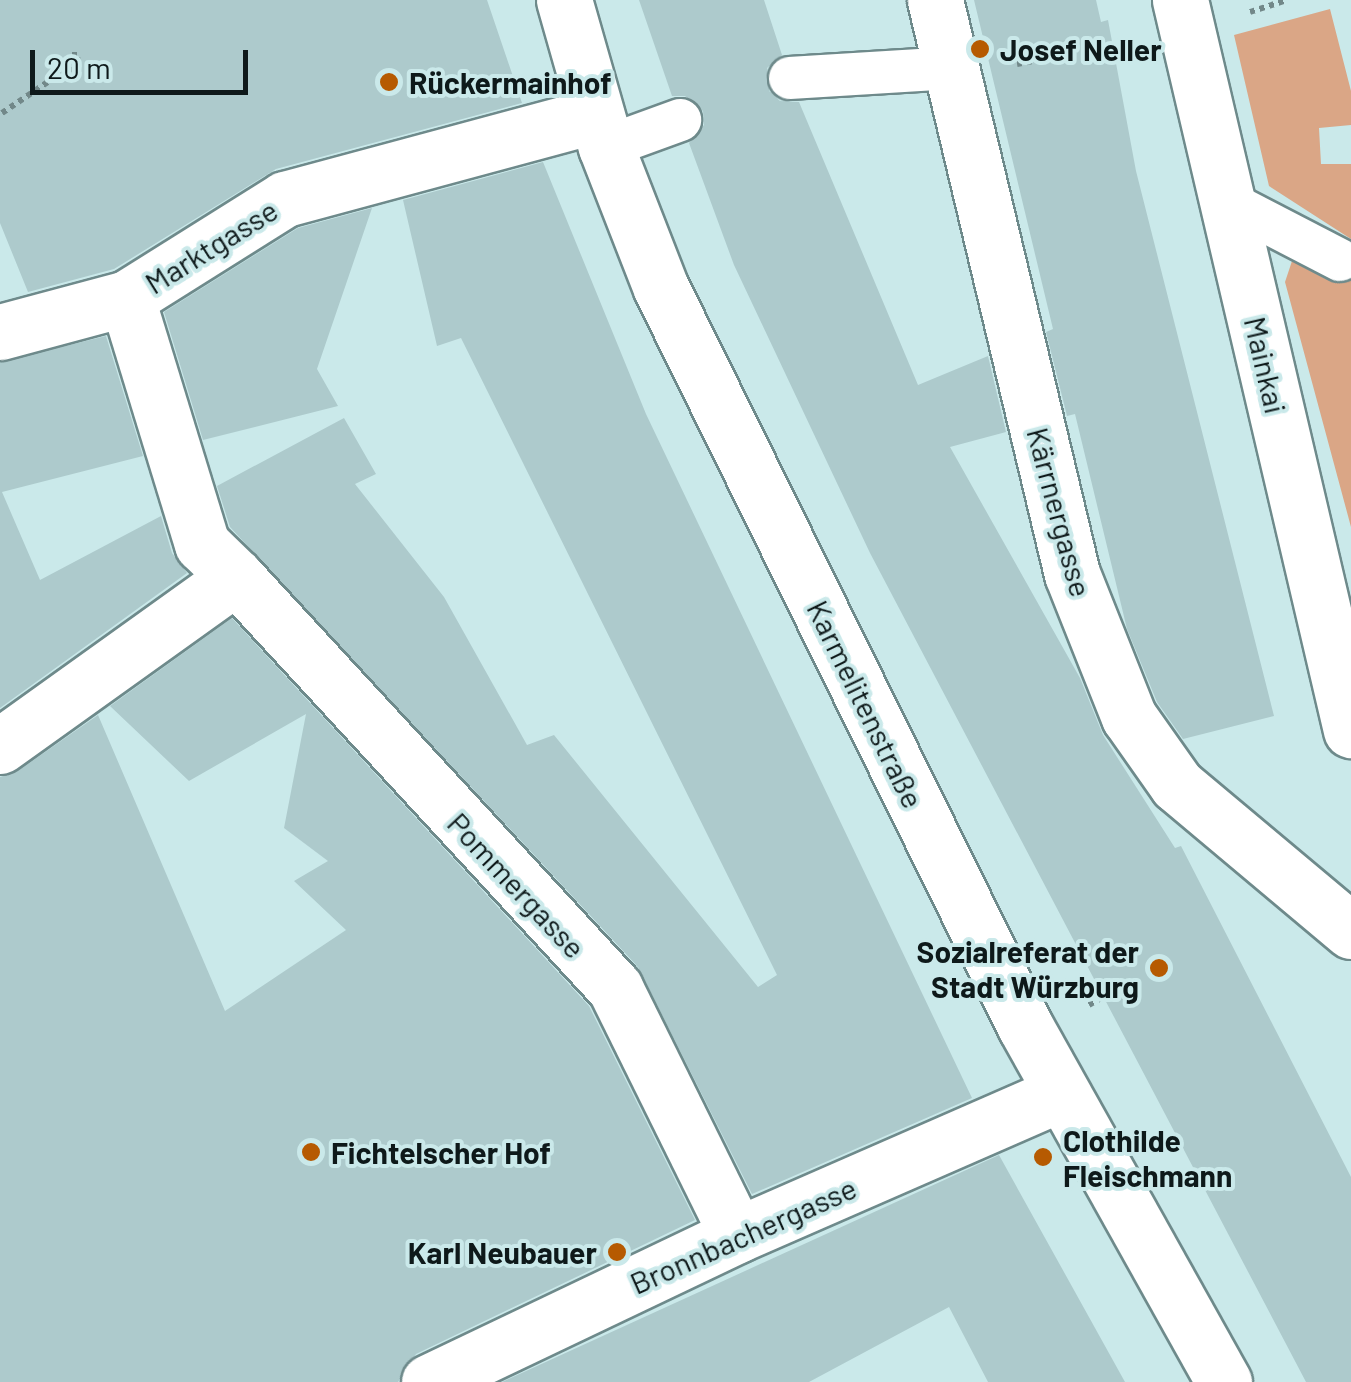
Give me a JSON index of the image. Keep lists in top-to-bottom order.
{
  "streets": {
    "street": [
      "Marktgasse",
      "Mainkai",
      "Kärrnergasse",
      "Karmelitenstraße",
      "Pommergasse",
      "Bronnbachergasse"
    ]
  },
  "crossings": [
    ["Marktgasse", "Karmelitenstraße"],
    ["Marktgasse", "Pommergasse"],
    ["Karmelitenstraße", "Bronnbachergasse"],
    ["Pommergasse", "Bronnbachergasse"]
  ],
  "places": [
    "Josef Neller",
    "Rückermainhof",
    "Sozialreferat der Stadt Würzburg",
    "Fichtelscher Hof",
    "Clothilde Fleischmann",
    "Karl Neubauer"
  ],
  "scale_bar": "20 m"
}
